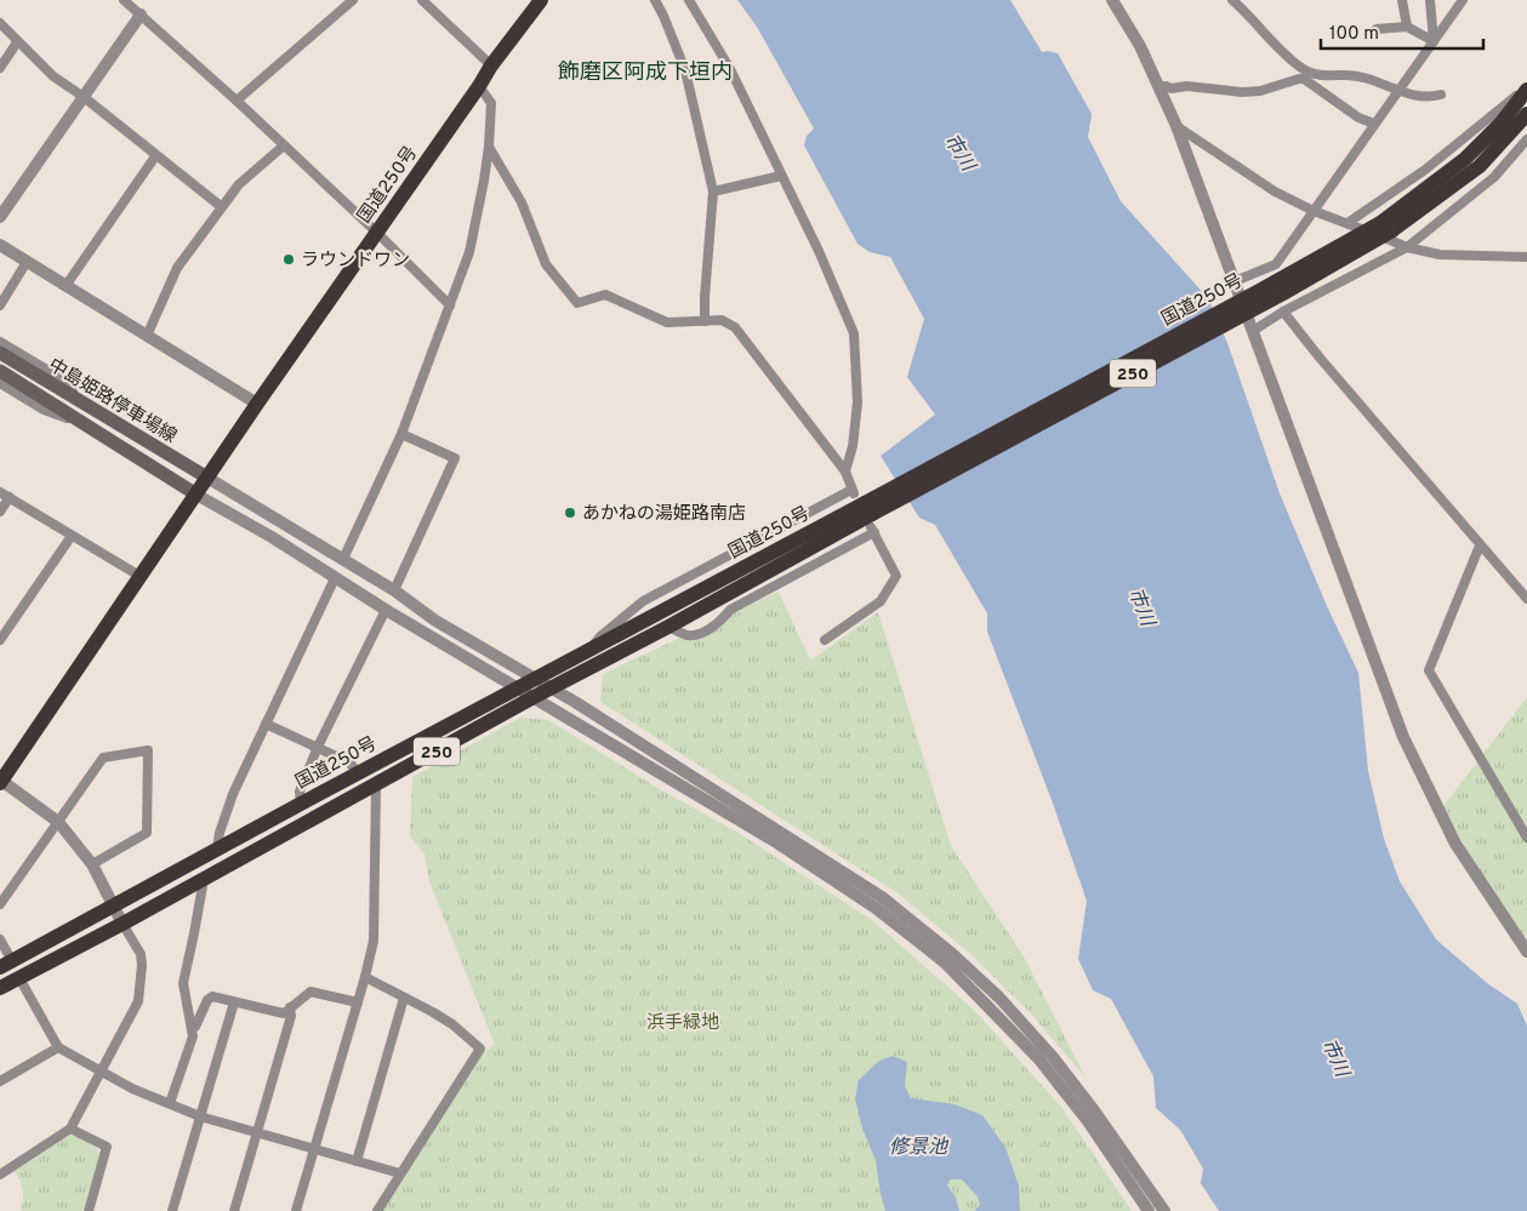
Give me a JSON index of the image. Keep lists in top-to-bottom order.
{
  "streets": {
    "highway": ["国道250号", "250"],
    "main road": ["中島姫路停車場線"]
  },
  "crossings": [
    ["国道250号", "中島姫路停車場線"]
  ],
  "districts": ["飾磨区阿成下垣内"],
  "water": ["市川", "修景池"],
  "parks": ["浜手緑地"],
  "places": ["ラウンドワン", "あかねの湯姫路南店"],
  "scale_bar": "100 m"
}
